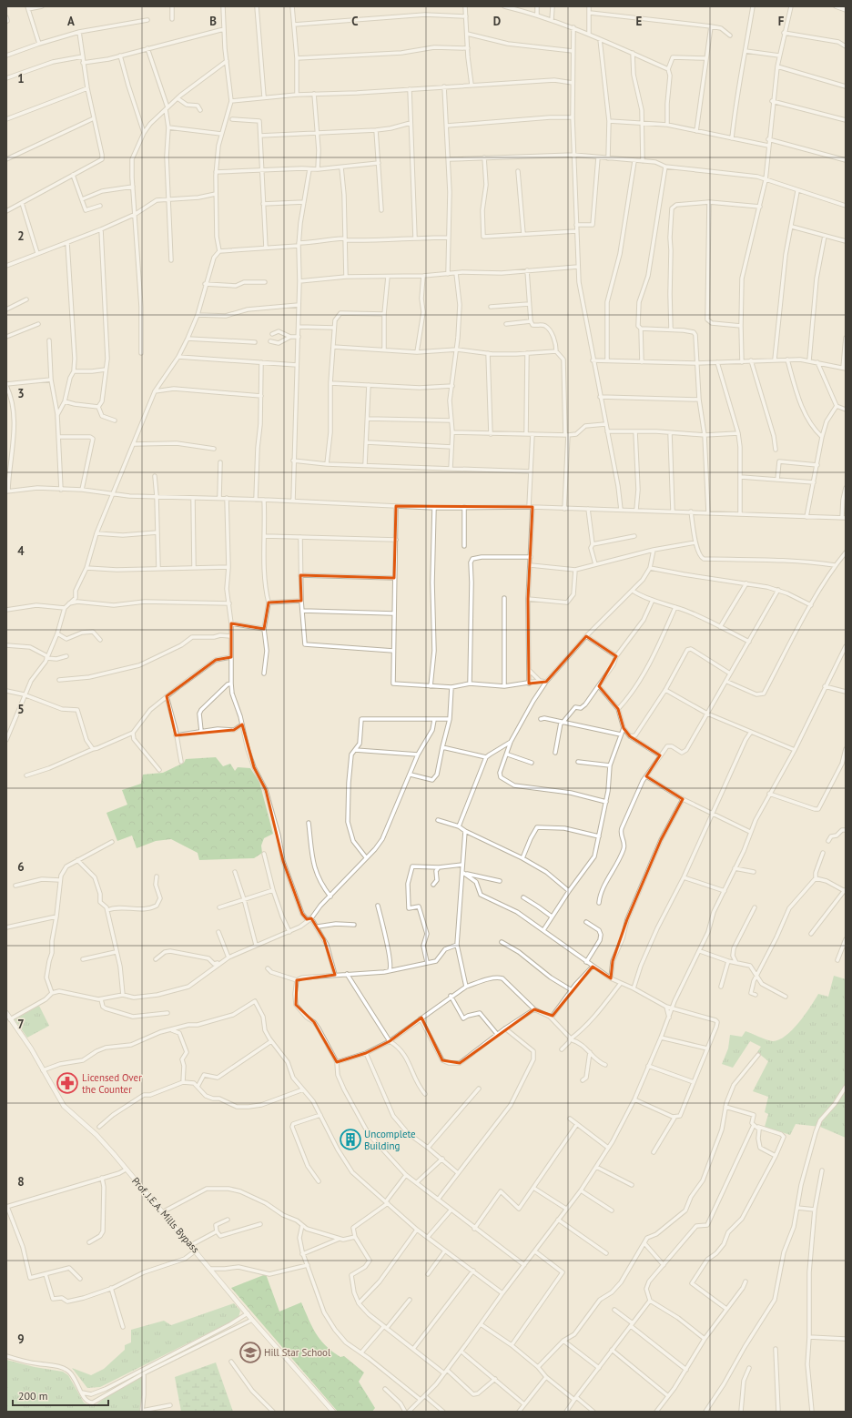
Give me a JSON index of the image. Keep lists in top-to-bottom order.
{
  "streets": {
    "street": ["Prof. J.E.A. Mills Bypass"]
  },
  "places": {
    "pharmacy": ["Licensed Over the Counter"],
    "building": ["Uncomplete Building"],
    "school or university": ["Hill Star School"]
  },
  "scale_bar": "200 m",
  "grid": {
    "columns": [
      "A",
      "B",
      "C",
      "D",
      "E",
      "F"
    ],
    "rows": [
      "1",
      "2",
      "3",
      "4",
      "5",
      "6",
      "7",
      "8",
      "9"
    ]
  }
}
